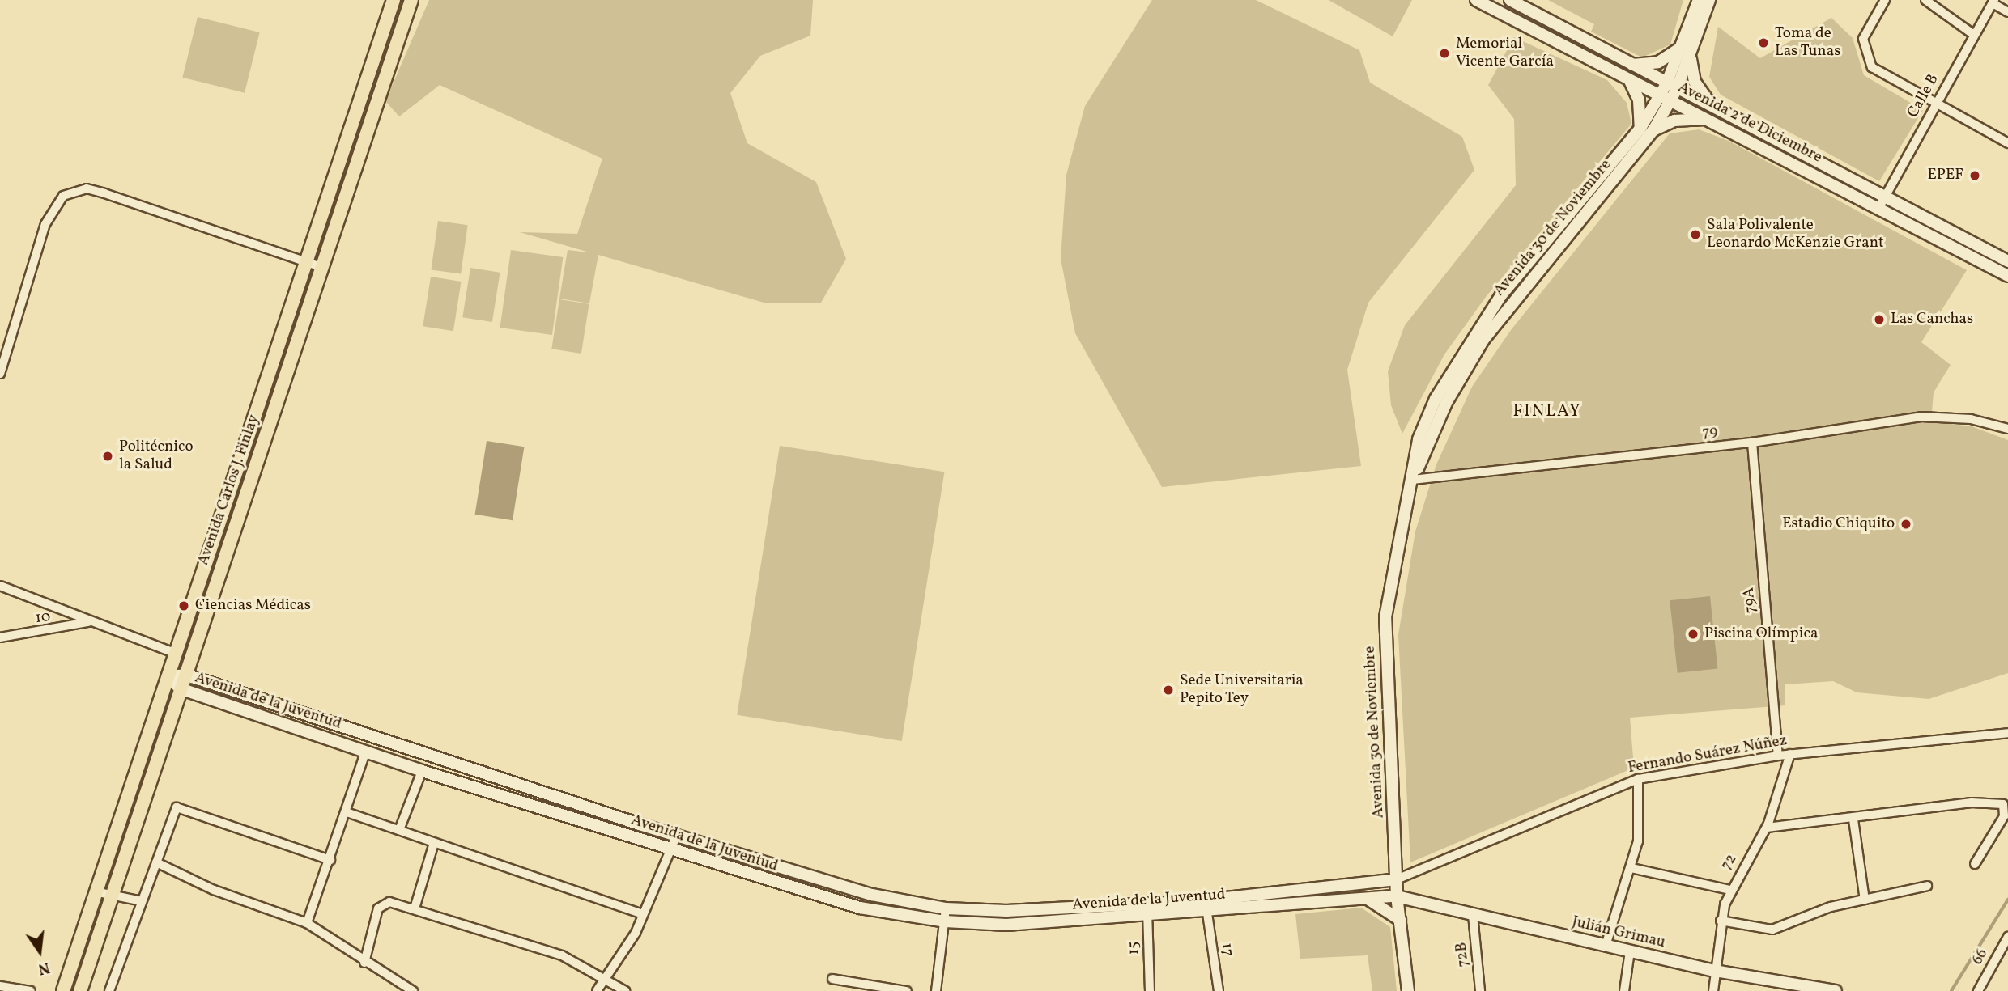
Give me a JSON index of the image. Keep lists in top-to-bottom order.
{
  "streets": {
    "main road": [
      "Avenida 2 de Diciembre",
      "Avenida 30 de Noviembre",
      "Avenida Carlos J. Finlay",
      "Avenida de la Juventud",
      "Julián Grimau"
    ],
    "street": [
      "Calle B",
      "79",
      "79A",
      "10",
      "Fernando Suárez Núñez",
      "72",
      "15",
      "17",
      "72B",
      "66"
    ]
  },
  "crossings": [
    ["Calle B", "Avenida 2 de Diciembre"],
    ["Avenida 2 de Diciembre", "Avenida 30 de Noviembre"],
    ["Avenida 30 de Noviembre", "79"],
    ["Avenida 30 de Noviembre", "Avenida de la Juventud"],
    ["Avenida 30 de Noviembre", "Fernando Suárez Núñez"],
    ["Avenida 30 de Noviembre", "Julián Grimau"],
    ["79", "79A"],
    ["Avenida Carlos J. Finlay", "Avenida de la Juventud"],
    ["79A", "Fernando Suárez Núñez"],
    ["Avenida de la Juventud", "Fernando Suárez Núñez"],
    ["Avenida de la Juventud", "Julián Grimau"],
    ["Avenida de la Juventud", "15"],
    ["Avenida de la Juventud", "17"],
    ["Fernando Suárez Núñez", "72"],
    ["72", "Julián Grimau"],
    ["Julián Grimau", "72B"]
  ],
  "districts": ["FINLAY"],
  "places": [
    "Toma de Las Tunas",
    "Memorial Vicente García",
    "EPEF",
    "Sala Polivalente Leonardo McKenzie Grant",
    "Las Canchas",
    "Politécnico la Salud",
    "Estadio Chiquito",
    "Ciencias Médicas",
    "Piscina Olímpica",
    "Sede Universitaria Pepito Tey"
  ],
  "north": "bottom"
}
